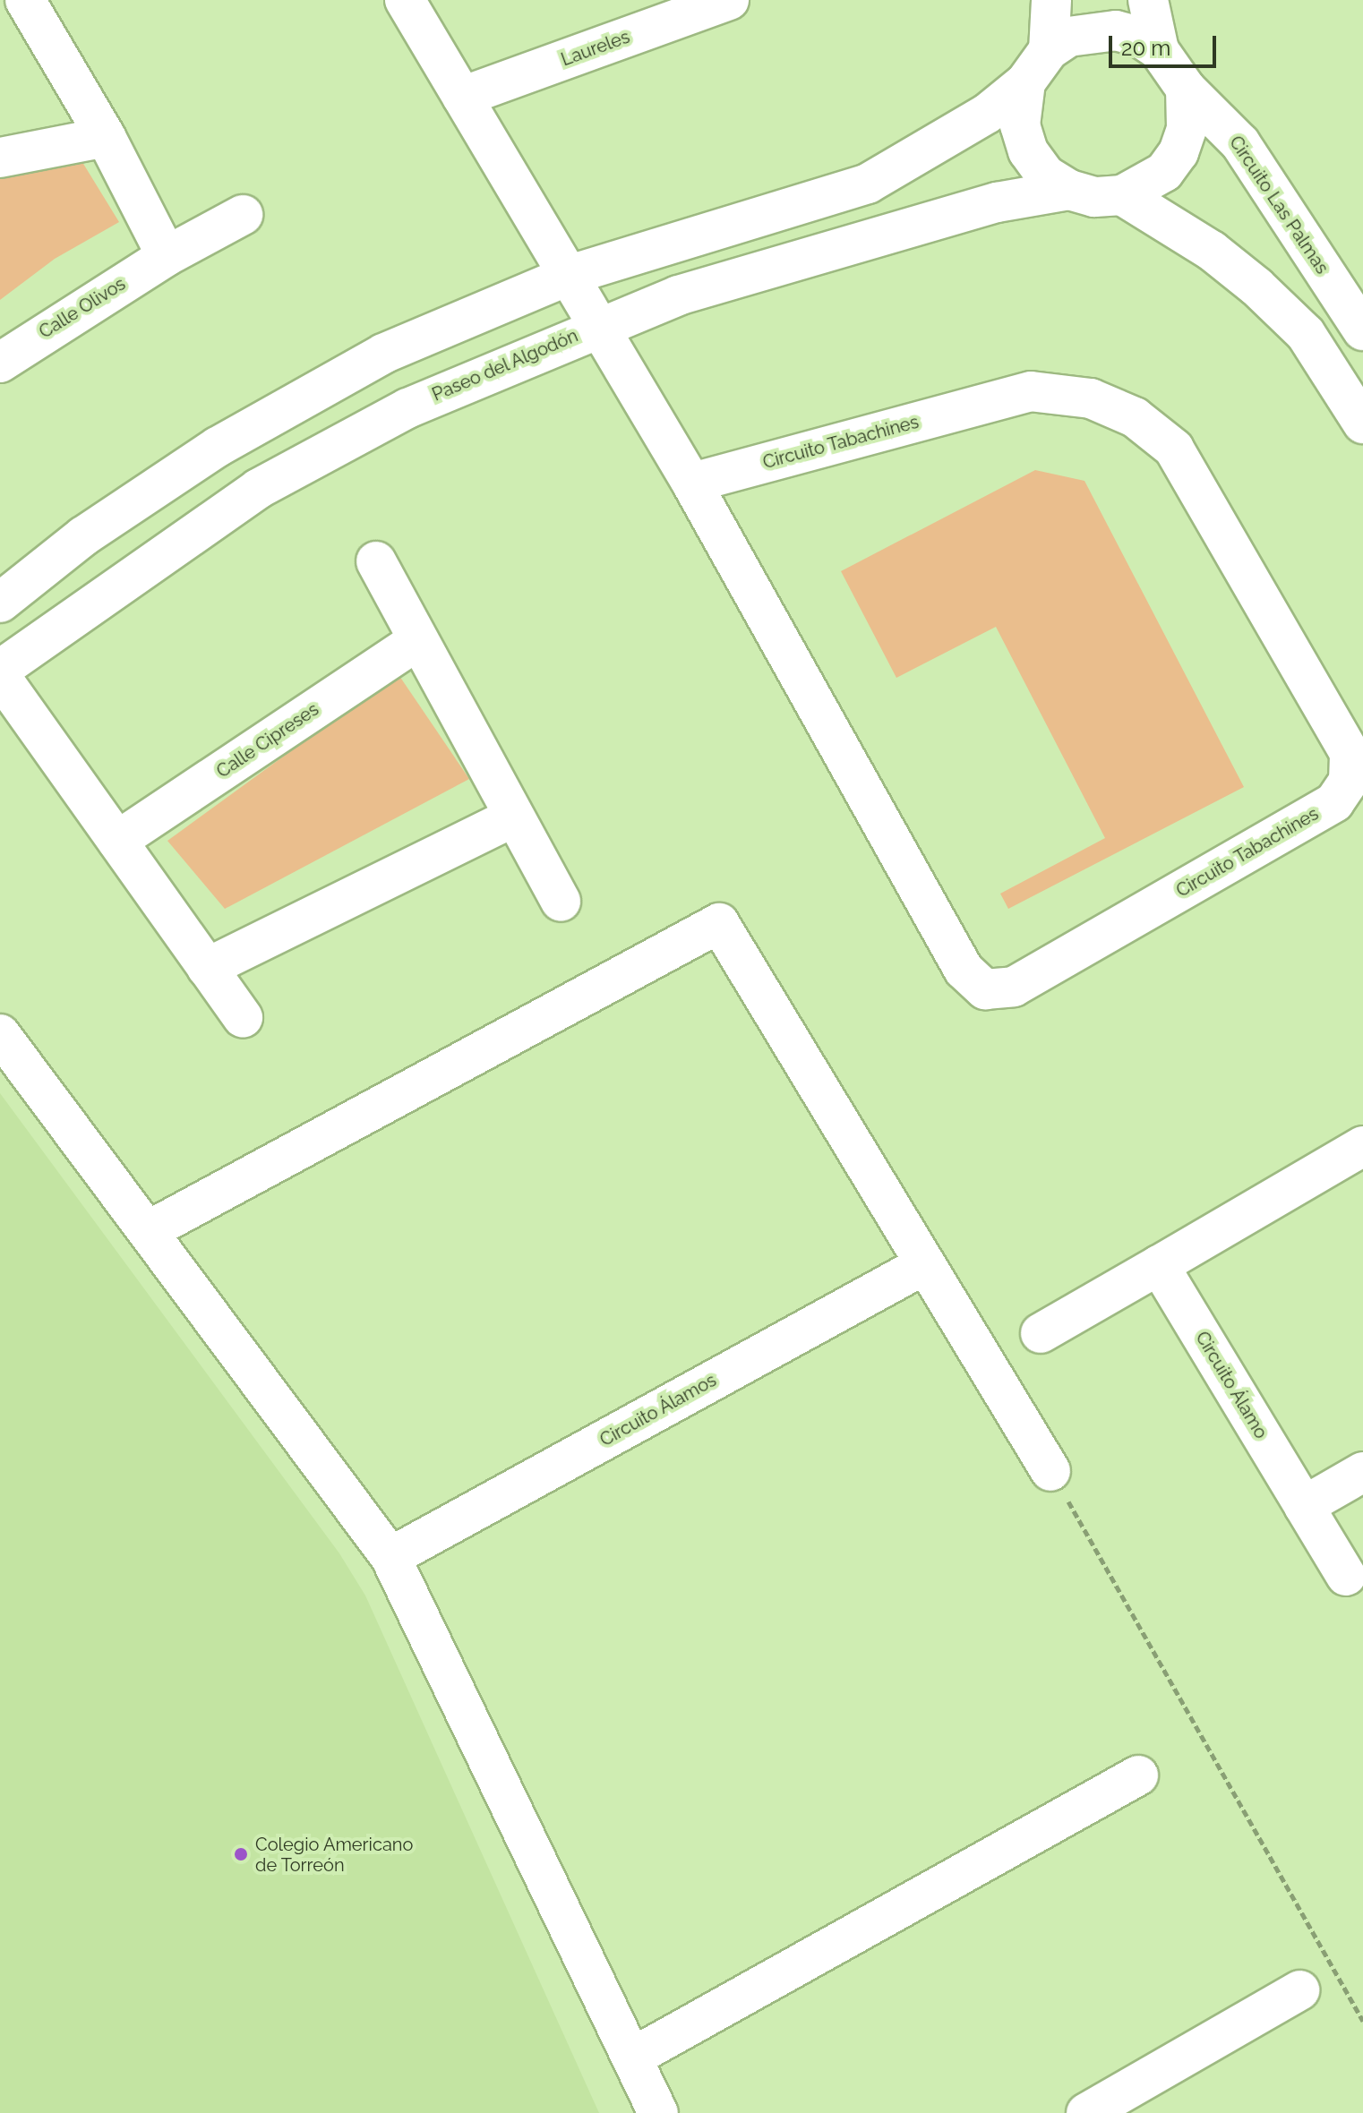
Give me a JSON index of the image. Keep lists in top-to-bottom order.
{
  "streets": {
    "street": [
      "Laureles",
      "Circuito Las Palmas",
      "Calle Olivos",
      "Paseo del Algodón",
      "Circuito Tabachines",
      "Calle Cipreses",
      "Circuito Álamo",
      "Circuito Álamos"
    ]
  },
  "crossings": [
    ["Circuito Las Palmas", "Paseo del Algodón"],
    ["Paseo del Algodón", "Circuito Tabachines"]
  ],
  "places": ["Colegio Americano de Torreón"],
  "scale_bar": "20 m"
}
